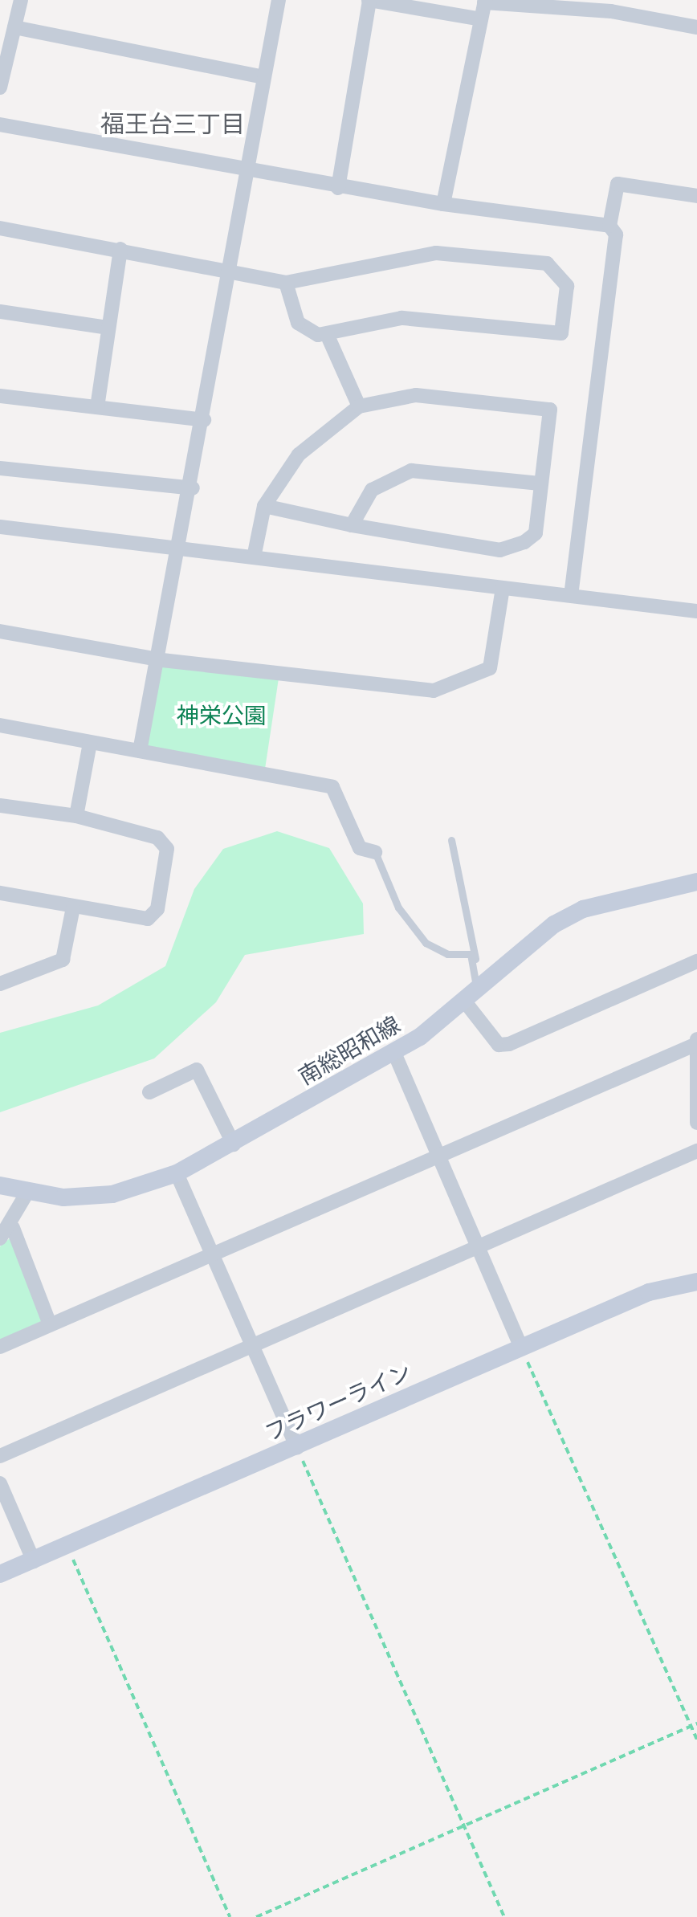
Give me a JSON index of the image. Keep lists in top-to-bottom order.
{
  "streets": {
    "main road": ["南総昭和線", "フラワーライン"]
  },
  "districts": ["福王台三丁目"],
  "parks": ["神栄公園"]
}
